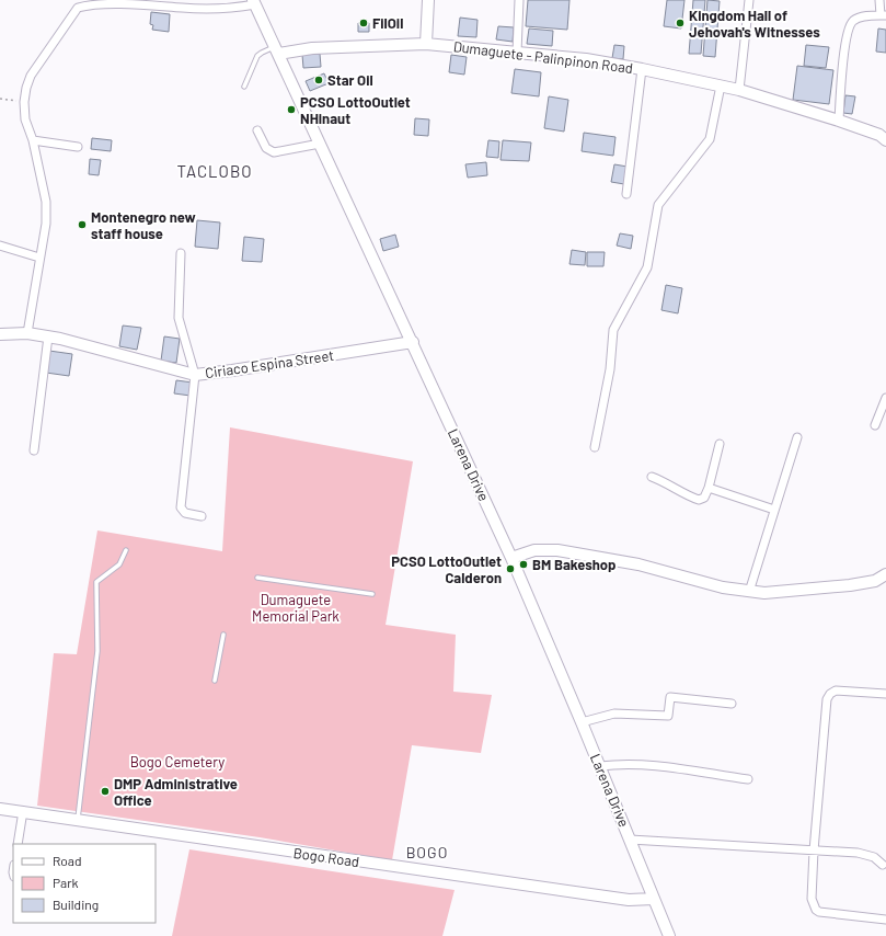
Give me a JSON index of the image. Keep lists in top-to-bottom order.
{
  "streets": {
    "main road": [
      "Dumaguete - Palinpinon Road",
      "Ciriaco Espina Street",
      "Larena Drive",
      "Bogo Road"
    ]
  },
  "crossings": [
    ["Dumaguete - Palinpinon Road", "Larena Drive"],
    ["Ciriaco Espina Street", "Larena Drive"],
    ["Larena Drive", "Bogo Road"]
  ],
  "districts": ["TACLOBO", "BOGO"],
  "parks": ["Dumaguete Memorial Park", "Bogo Cemetery"],
  "places": [
    "FilOil",
    "Kingdom Hall of Jehovah's Witnesses",
    "Star Oil",
    "PCSO LottoOutlet NHinaut",
    "Montenegro new staff house",
    "BM Bakeshop",
    "PCSO LottoOutlet Calderon",
    "DMP Administrative Office"
  ],
  "legend": ["Road", "Park", "Building"]
}
